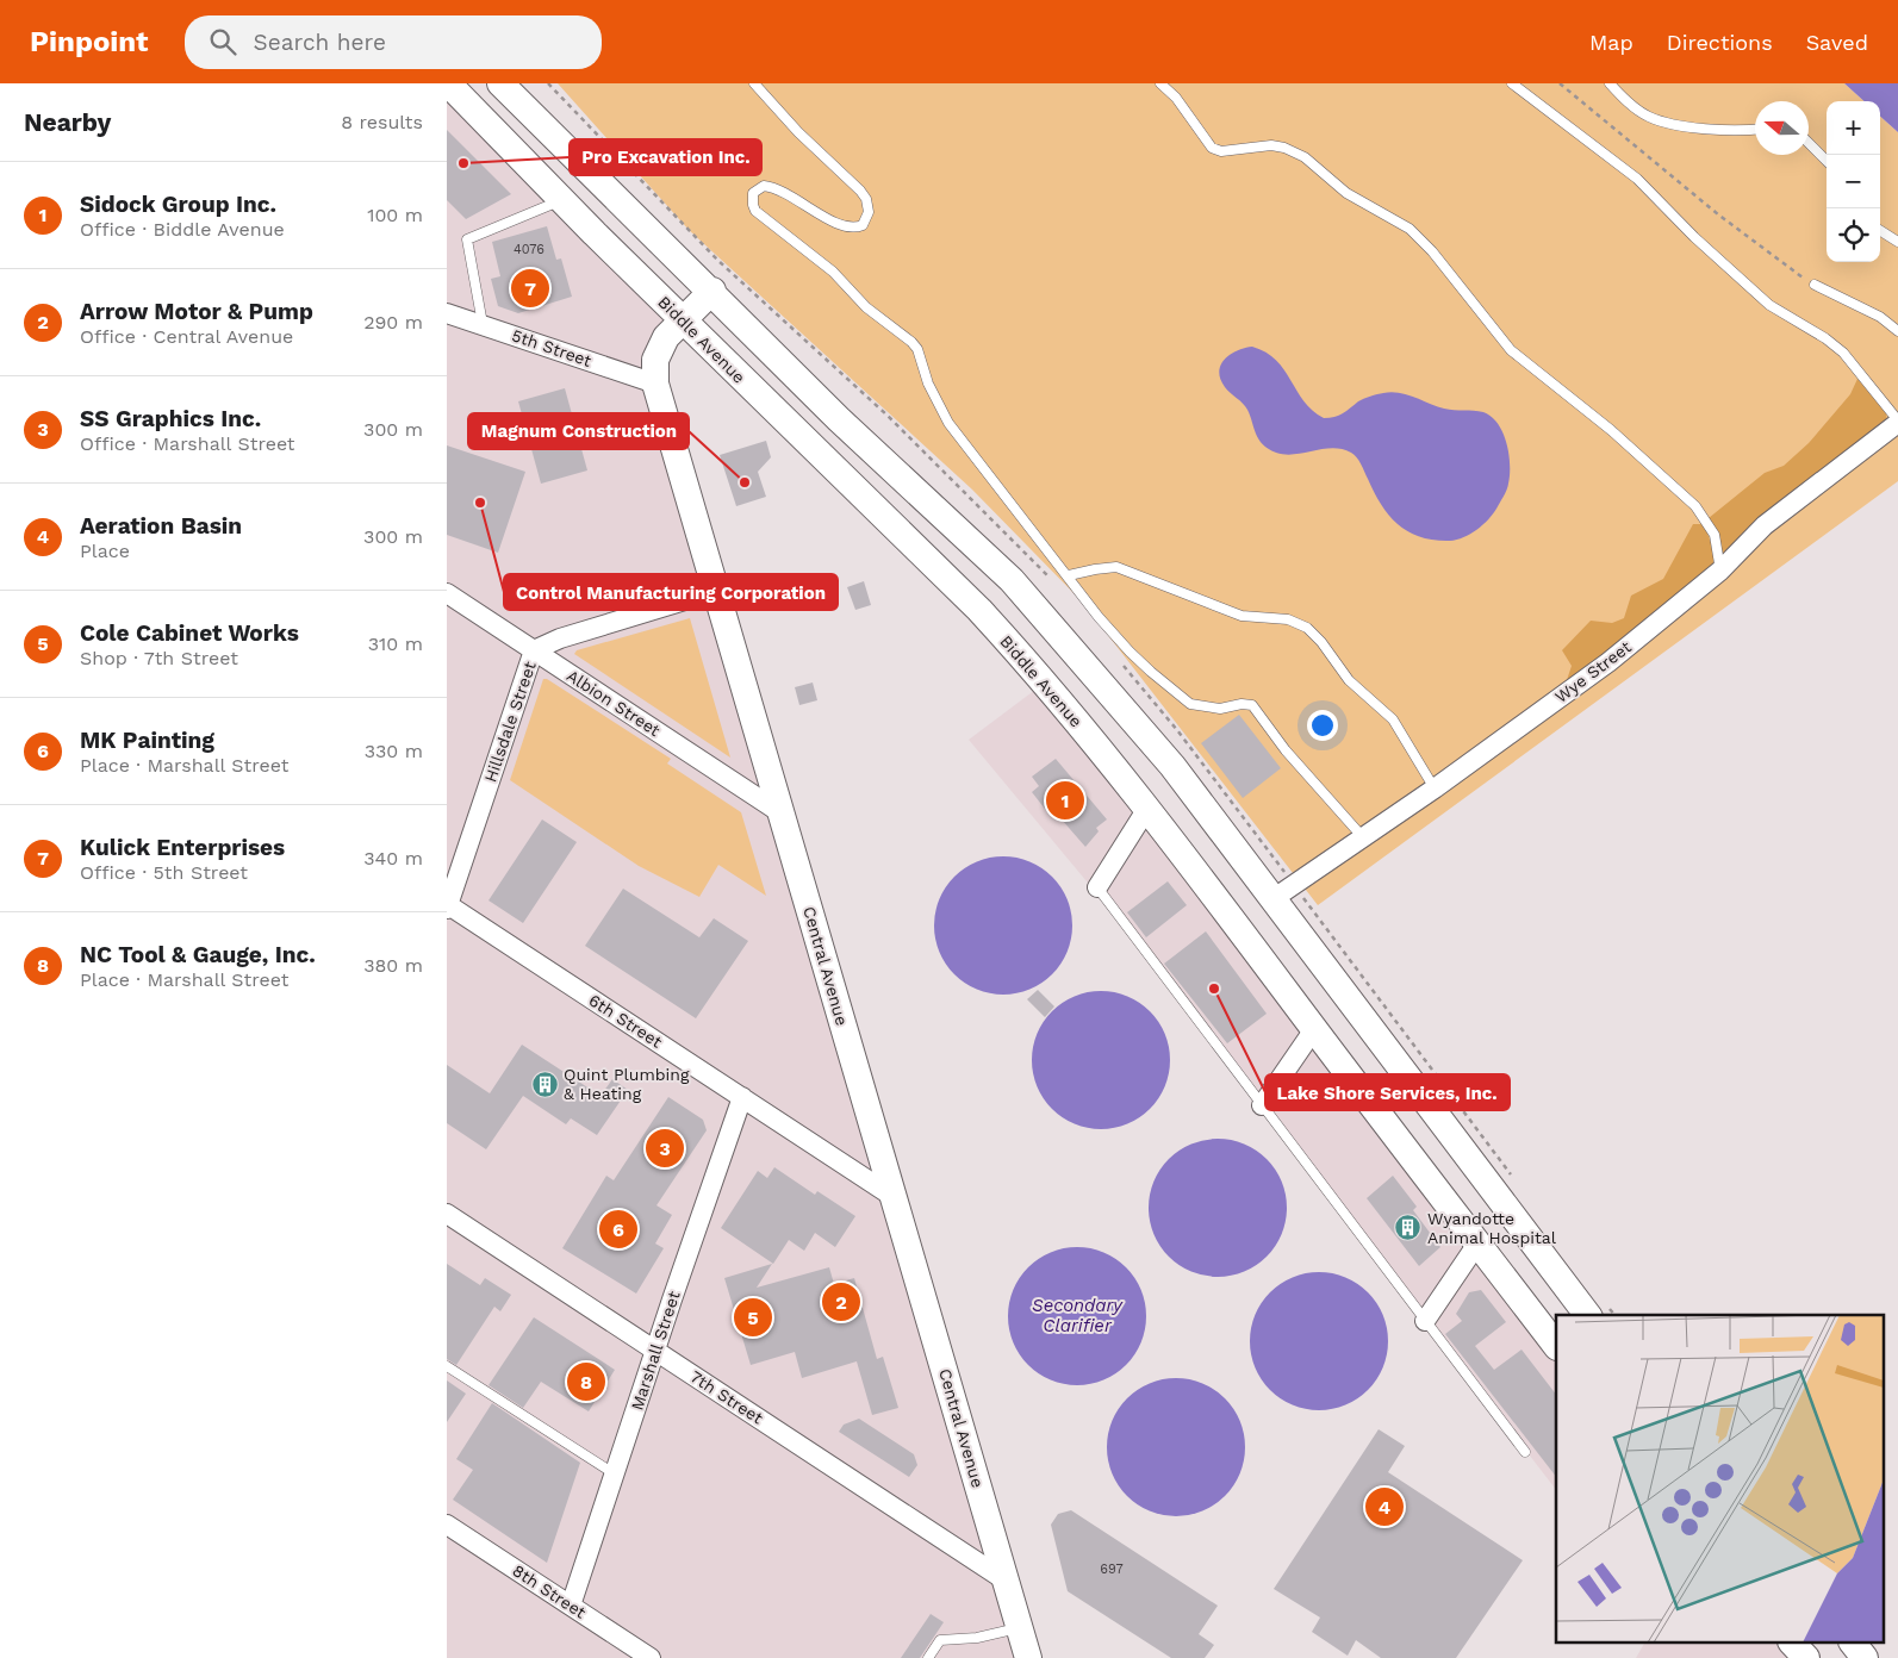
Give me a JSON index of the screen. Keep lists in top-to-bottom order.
{
  "streets": {
    "main road": ["Biddle Avenue", "Central Avenue"],
    "street": [
      "5th Street",
      "Wye Street",
      "Albion Street",
      "Hillsdale Street",
      "6th Street",
      "Marshall Street",
      "7th Street",
      "8th Street"
    ]
  },
  "crossings": [
    ["Biddle Avenue", "Central Avenue"],
    ["5th Street", "Central Avenue"],
    ["Albion Street", "Hillsdale Street"],
    ["Albion Street", "Central Avenue"],
    ["Hillsdale Street", "Central Avenue"],
    ["Hillsdale Street", "6th Street"],
    ["Central Avenue", "6th Street"],
    ["Central Avenue", "7th Street"],
    ["6th Street", "Marshall Street"],
    ["Marshall Street", "7th Street"],
    ["Marshall Street", "8th Street"]
  ],
  "water": ["Secondary Clarifier"],
  "places": {
    "other": [
      "Pro Excavation Inc.",
      "Magnum Construction",
      "Control Manufacturing Corporation",
      "Lake Shore Services, Inc."
    ],
    "building": ["Quint Plumbing & Heating", "Wyandotte Animal Hospital"]
  },
  "house_numbers": ["4076", "697"],
  "north": "left",
  "page": {
    "header": "Pinpoint",
    "search": "Search here",
    "nav": ["Map", "Directions", "Saved"],
    "heading": ["Nearby", "8 results"],
    "map_buttons": ["+", "−"],
    "list": [
      {
        "mark": "1",
        "name": "Sidock Group Inc.",
        "note": "Office · Biddle Avenue",
        "value": "100 m"
      },
      {
        "mark": "2",
        "name": "Arrow Motor & Pump",
        "note": "Office · Central Avenue",
        "value": "290 m"
      },
      {
        "mark": "3",
        "name": "SS Graphics Inc.",
        "note": "Office · Marshall Street",
        "value": "300 m"
      },
      {
        "mark": "4",
        "name": "Aeration Basin",
        "note": "Place",
        "value": "300 m"
      },
      {
        "mark": "5",
        "name": "Cole Cabinet Works",
        "note": "Shop · 7th Street",
        "value": "310 m"
      },
      {
        "mark": "6",
        "name": "MK Painting",
        "note": "Place · Marshall Street",
        "value": "330 m"
      },
      {
        "mark": "7",
        "name": "Kulick Enterprises",
        "note": "Office · 5th Street",
        "value": "340 m"
      },
      {
        "mark": "8",
        "name": "NC Tool & Gauge, Inc.",
        "note": "Place · Marshall Street",
        "value": "380 m"
      }
    ],
    "pins": [
      "7",
      "1",
      "3",
      "6",
      "2",
      "5",
      "8",
      "4"
    ]
  }
}
